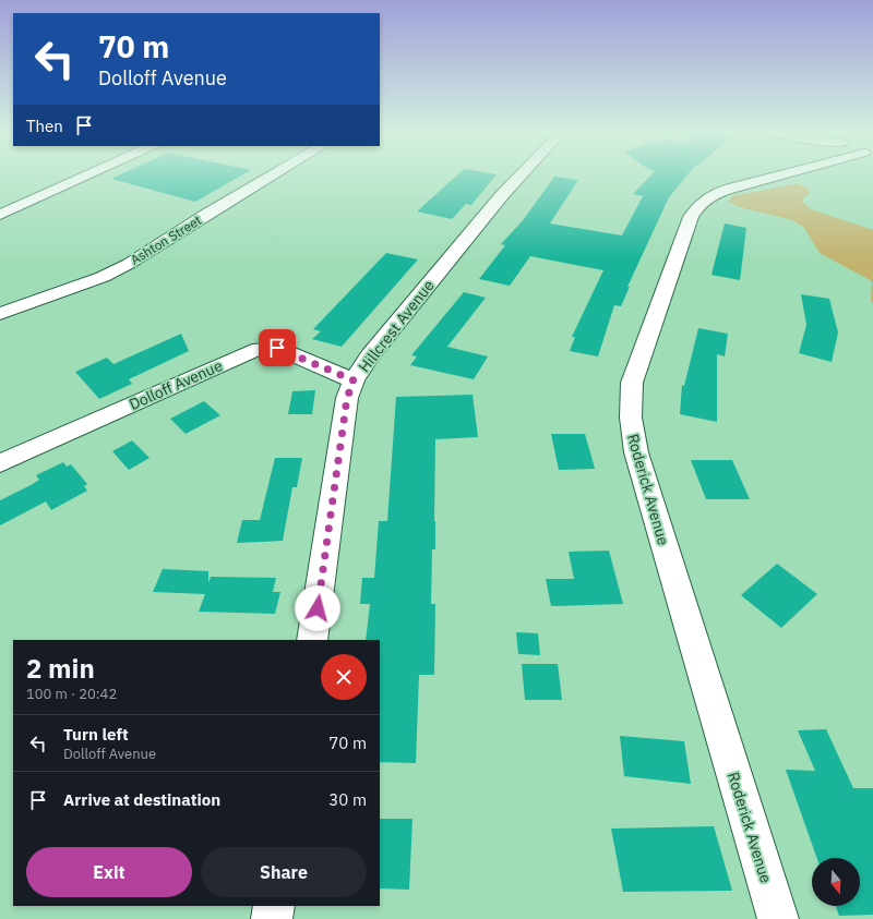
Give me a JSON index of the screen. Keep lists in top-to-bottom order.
{
  "streets": {
    "street": [
      "Ashton Street",
      "Hillcrest Avenue",
      "Dolloff Avenue",
      "Roderick Avenue"
    ]
  },
  "crossings": [
    ["Hillcrest Avenue", "Dolloff Avenue"]
  ],
  "north": "bottom",
  "page": {
    "turn": ["70 m", "Dolloff Avenue"],
    "then": "Then",
    "heading": ["2 min", "100 m · 20:42"],
    "list": [
      {
        "name": "Turn left",
        "note": "Dolloff Avenue",
        "value": "70 m"
      },
      {
        "name": "Arrive at destination",
        "value": "30 m"
      }
    ],
    "buttons": ["Exit", "Share"]
  }
}
